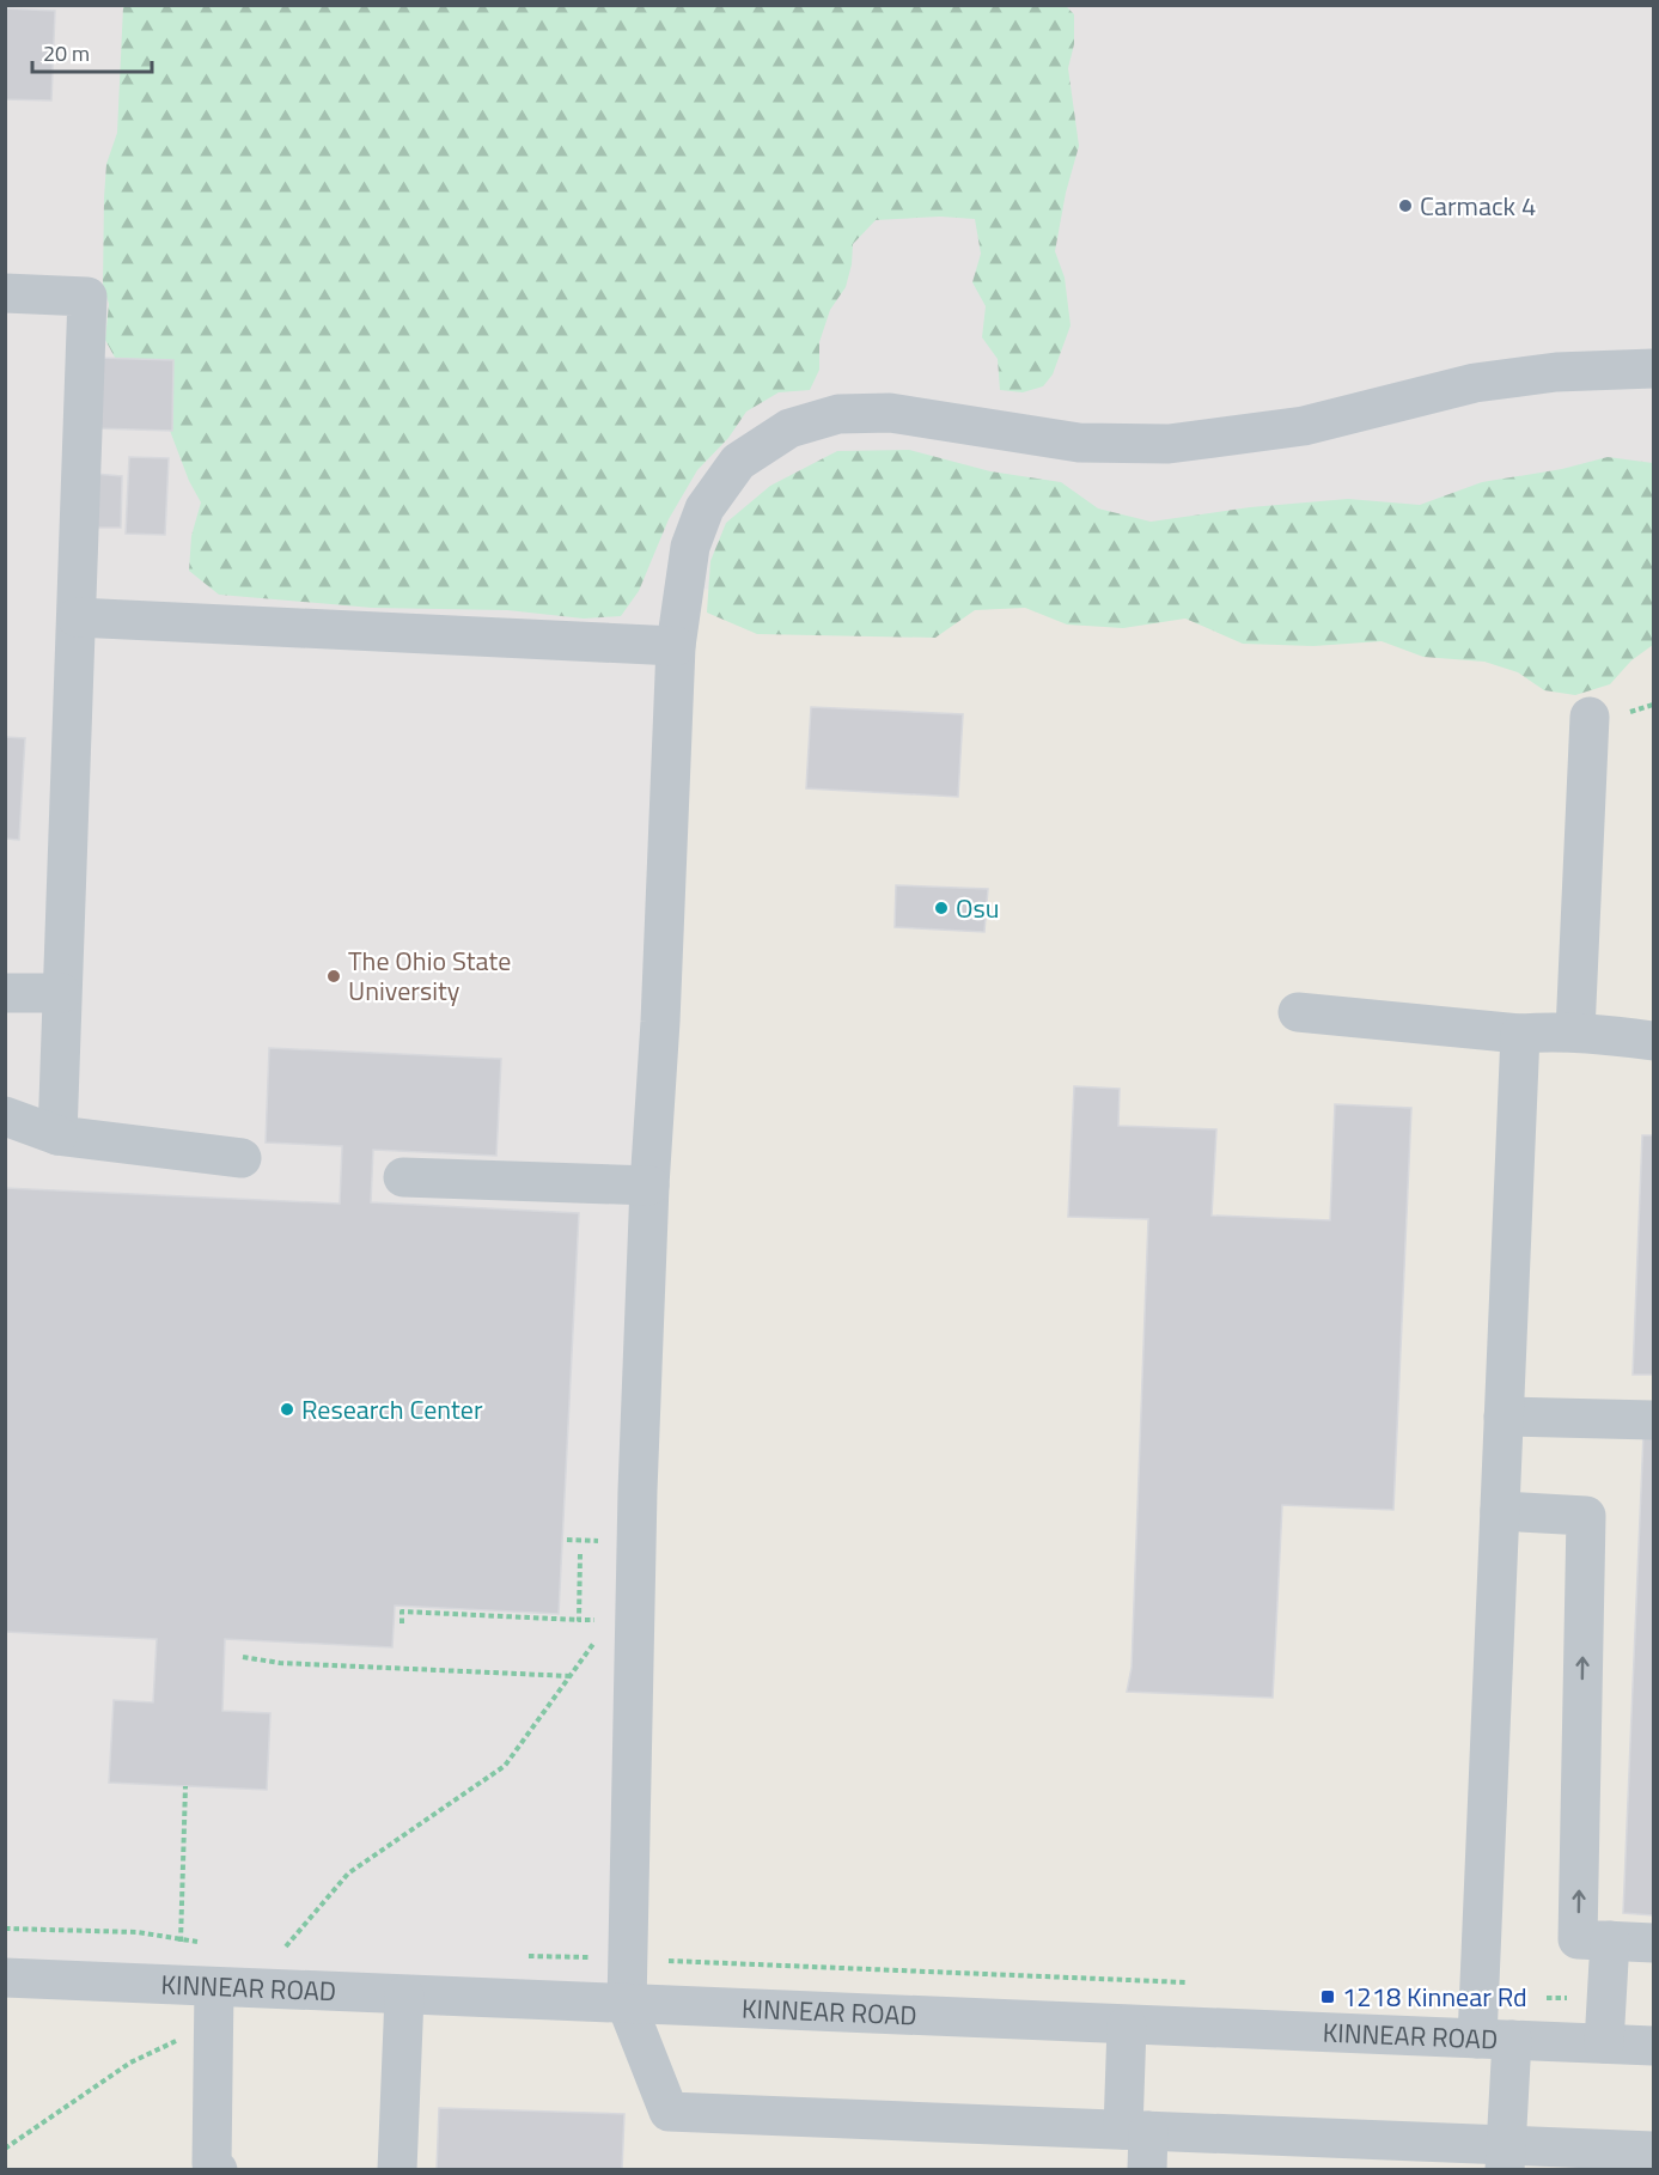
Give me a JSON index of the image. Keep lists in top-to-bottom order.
{
  "streets": {
    "street": ["KINNEAR ROAD"]
  },
  "places": {
    "other": [
      "Carmack 4",
      "Osu",
      "The Ohio State University",
      "Research Center"
    ],
    "transit": ["1218 Kinnear Rd"]
  },
  "scale_bar": "20 m"
}
